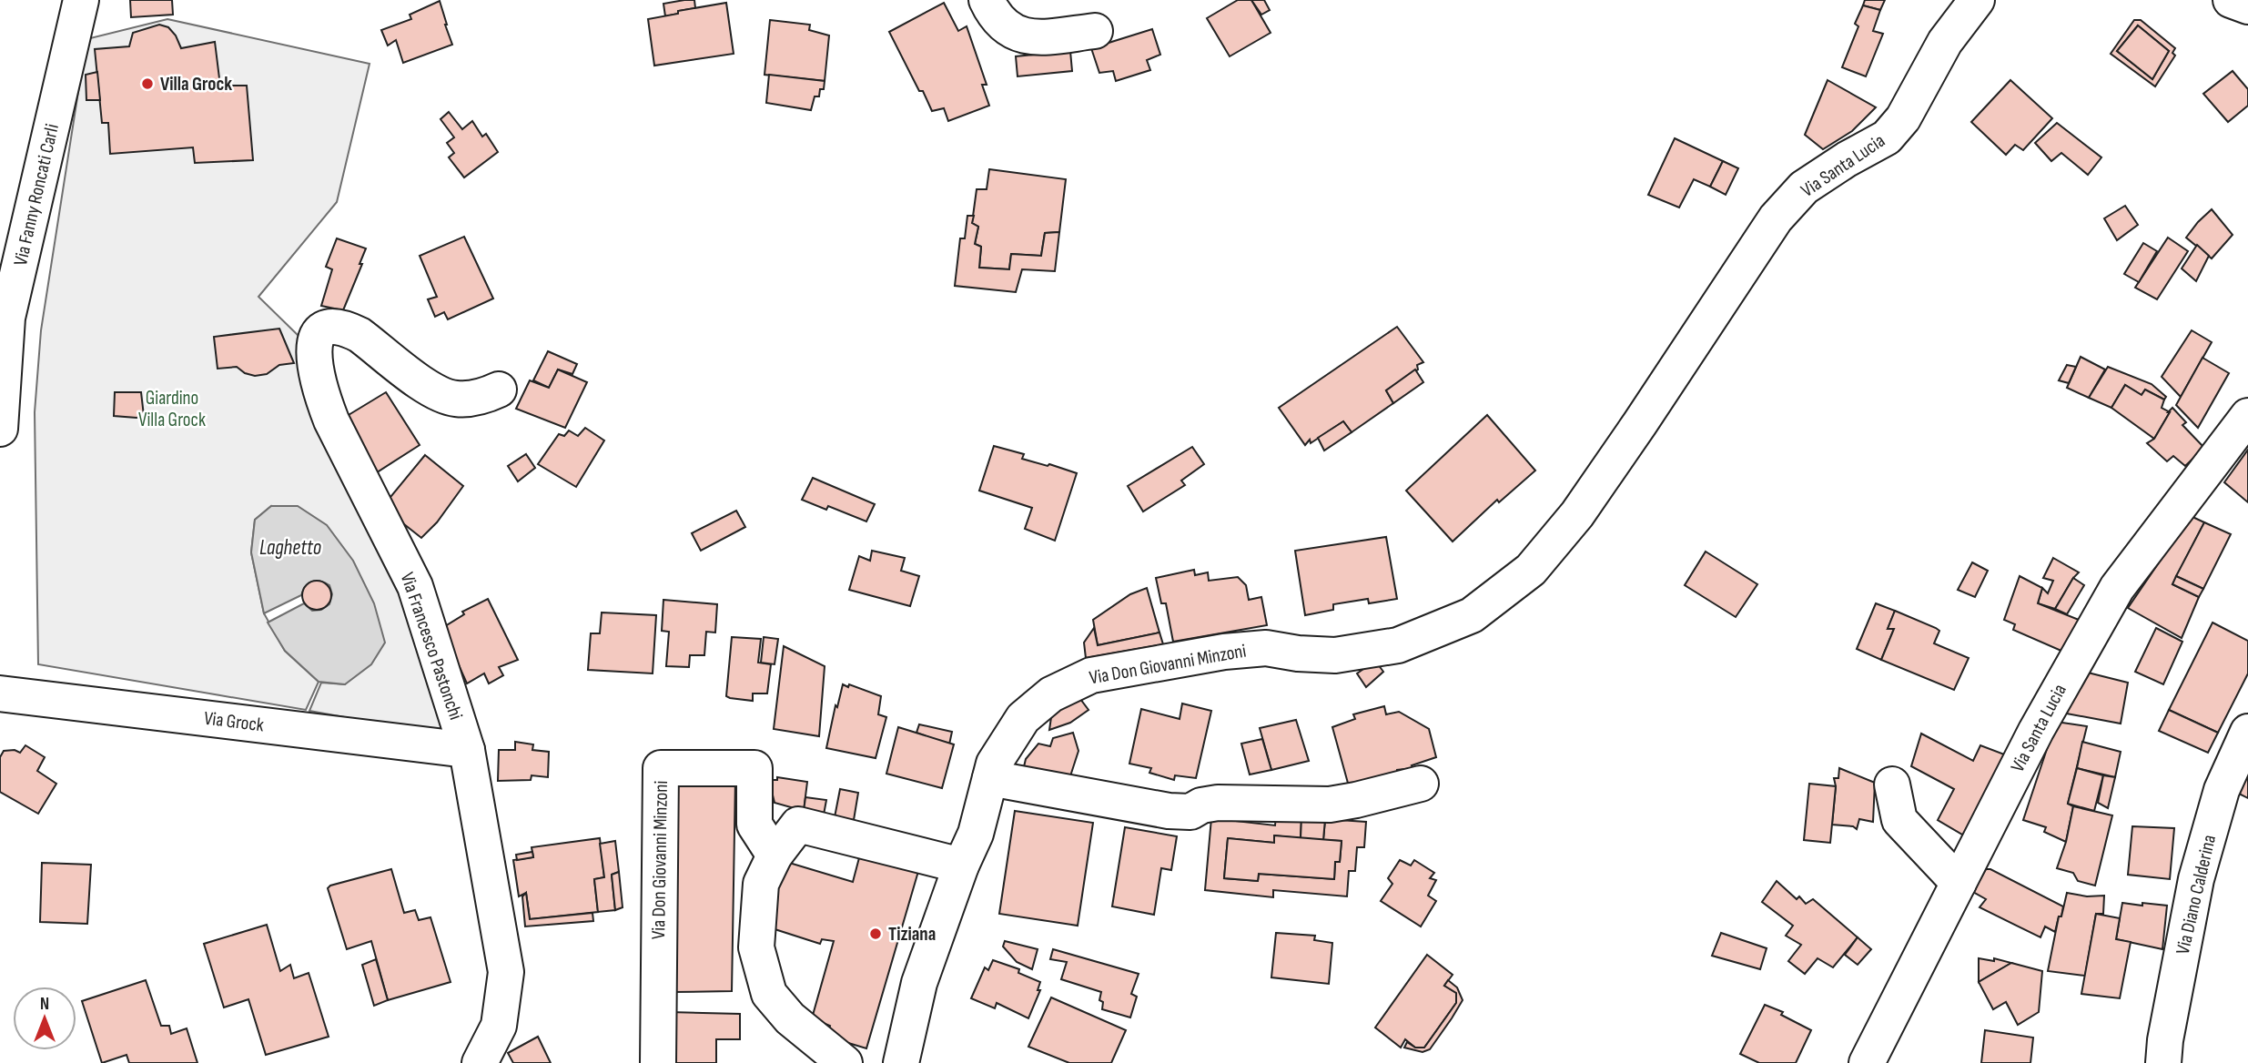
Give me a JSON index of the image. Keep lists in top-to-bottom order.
{
  "streets": {
    "street": [
      "Via Santa Lucia",
      "Via Fanny Roncati Carli",
      "Via Francesco Pastonchi",
      "Via Don Giovanni Minzoni",
      "Via Grock",
      "Via Diano Calderina"
    ]
  },
  "crossings": [
    ["Via Santa Lucia", "Via Don Giovanni Minzoni"],
    ["Via Francesco Pastonchi", "Via Grock"]
  ],
  "water": ["Laghetto"],
  "parks": ["Giardino Villa Grock"],
  "places": ["Villa Grock", "Tiziana"],
  "north": "top"
}
